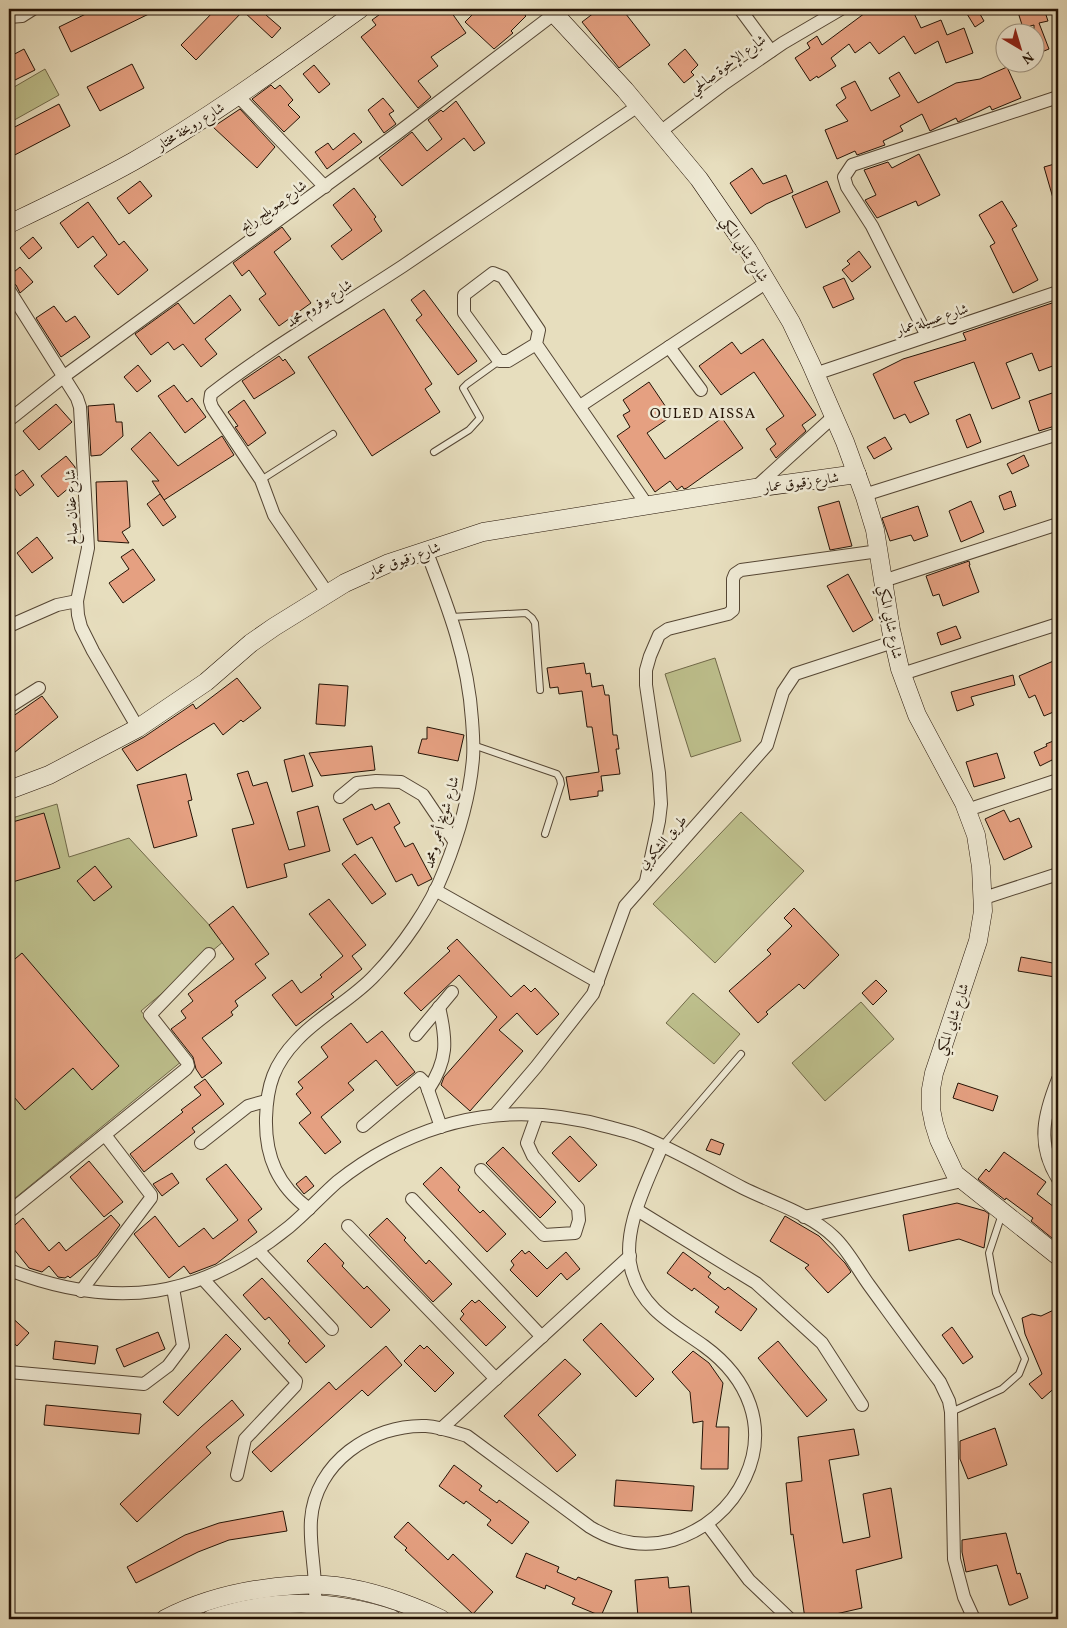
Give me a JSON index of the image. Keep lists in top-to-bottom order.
{
  "streets": {
    "main road": ["شارع رويخة مختار", "شارع شابي المكي", "شارع زقيوق عمار"],
    "street": [
      "شارع الإخوة صالحي",
      "شارع صويلح رابح",
      "شارع بوفروم محمد",
      "شارع عسيلة عمار",
      "شارع عفان صالح",
      "شارع شويخ أعمر ومحمد",
      "طريق الشكوبي"
    ]
  },
  "crossings": [
    ["شارع الإخوة صالحي", "شارع شابي المكي"],
    ["شارع صويلح رابح", "شارع شابي المكي"],
    ["شارع صويلح رابح", "شارع عفان صالح"],
    ["شارع شابي المكي", "شارع بوفروم محمد"],
    ["شارع شابي المكي", "شارع عسيلة عمار"],
    ["شارع شابي المكي", "شارع زقيوق عمار"],
    ["شارع شابي المكي", "طريق الشكوبي"],
    ["شارع بوفروم محمد", "شارع زقيوق عمار"],
    ["شارع زقيوق عمار", "شارع عفان صالح"],
    ["شارع زقيوق عمار", "شارع شويخ أعمر ومحمد"]
  ],
  "districts": ["OULED AISSA"],
  "north": "bottom right"
}
